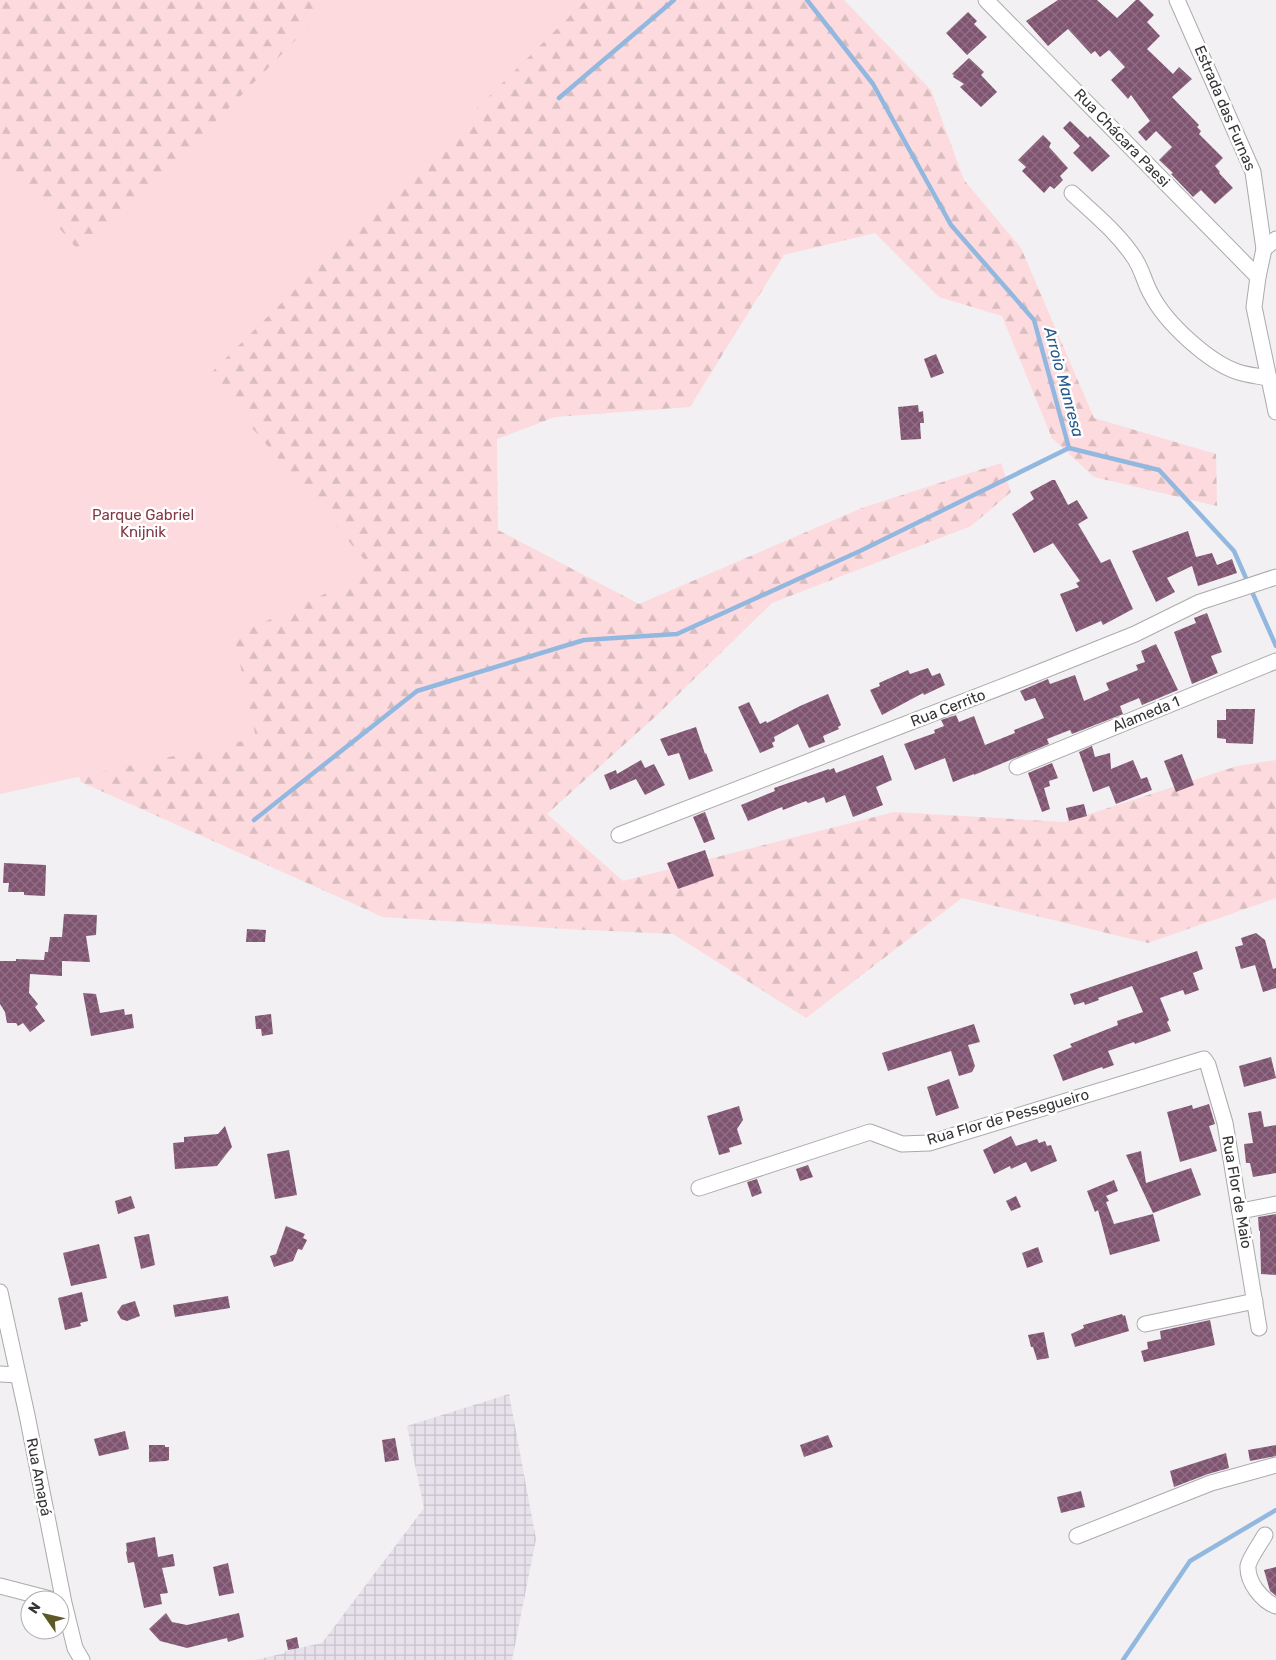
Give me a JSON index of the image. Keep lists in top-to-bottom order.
{
  "streets": {
    "street": [
      "Estrada das Furnas",
      "Rua Chácara Paesi",
      "Rua Cerrito",
      "Alameda 1",
      "Rua Flor de Pessegueiro",
      "Rua Flor de Maio",
      "Rua Amapá"
    ]
  },
  "crossings": [
    ["Rua Flor de Pessegueiro", "Rua Flor de Maio"]
  ],
  "water": ["Arroio Manresa"],
  "parks": ["Parque Gabriel Knijnik"],
  "north": "top left"
}
